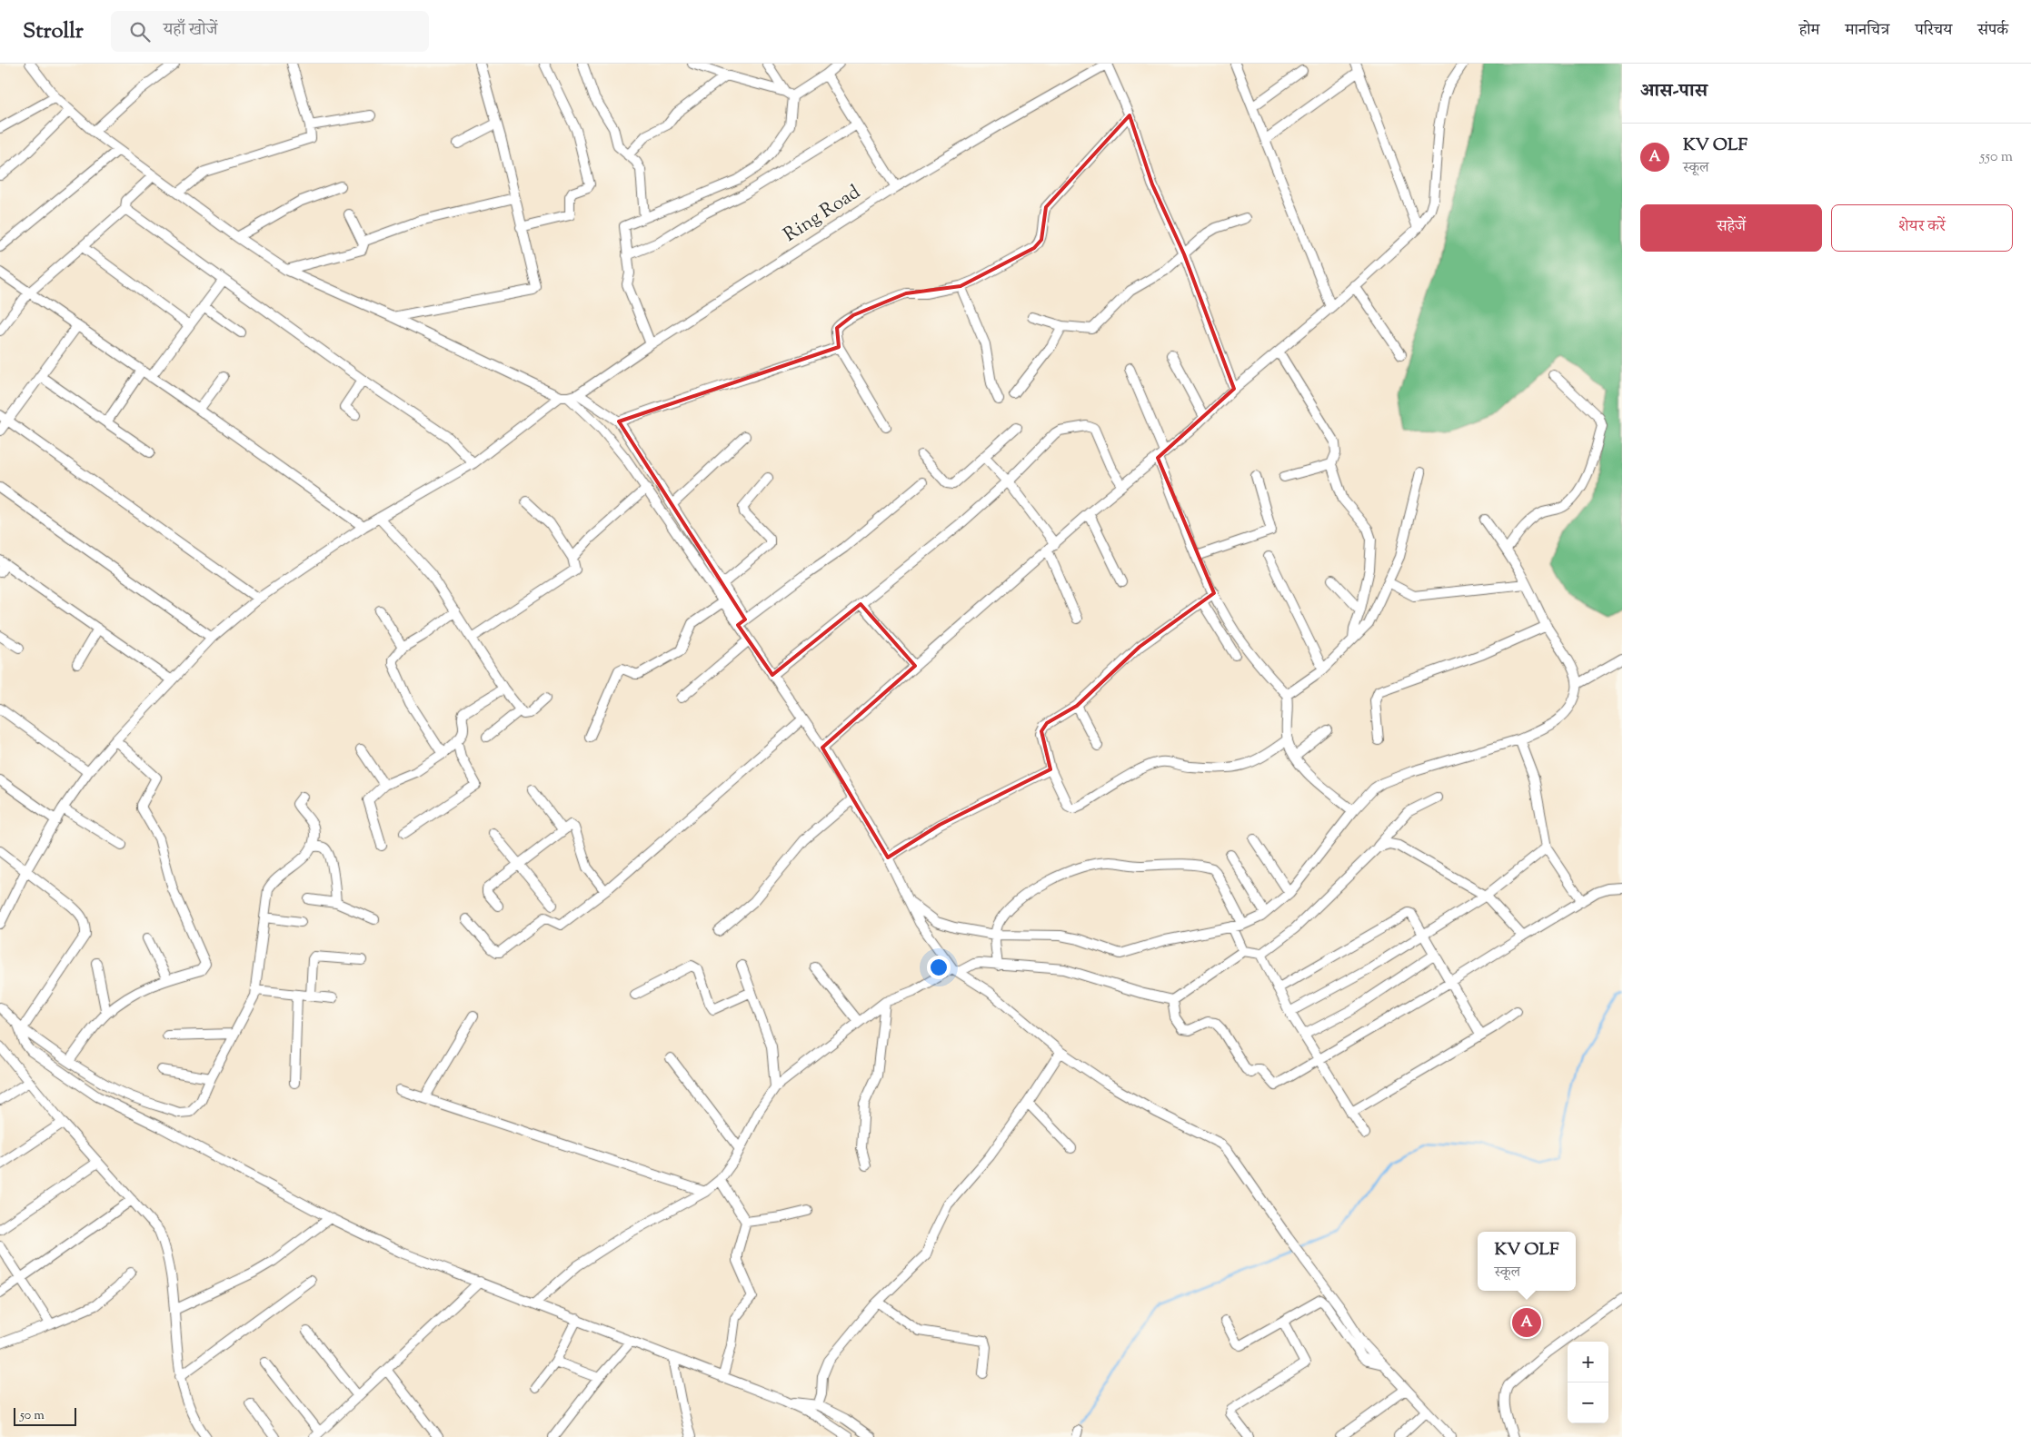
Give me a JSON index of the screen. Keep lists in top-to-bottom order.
{
  "streets": {
    "street": ["Ring Road"]
  },
  "scale_bar": "50 m",
  "page": {
    "header": "Strollr",
    "search": "यहाँ खोजें",
    "nav": [
      "होम",
      "मानचित्र",
      "परिचय",
      "संपर्क"
    ],
    "heading": "आस-पास",
    "list": [
      {
        "mark": "A",
        "name": "KV OLF",
        "note": "स्कूल",
        "value": "550 m"
      }
    ],
    "buttons": ["सहेजें", "शेयर करें"],
    "popup": ["KV OLF", "स्कूल"],
    "pins": "A",
    "map_buttons": ["+", "−"],
    "scale": "50 m"
  }
}
